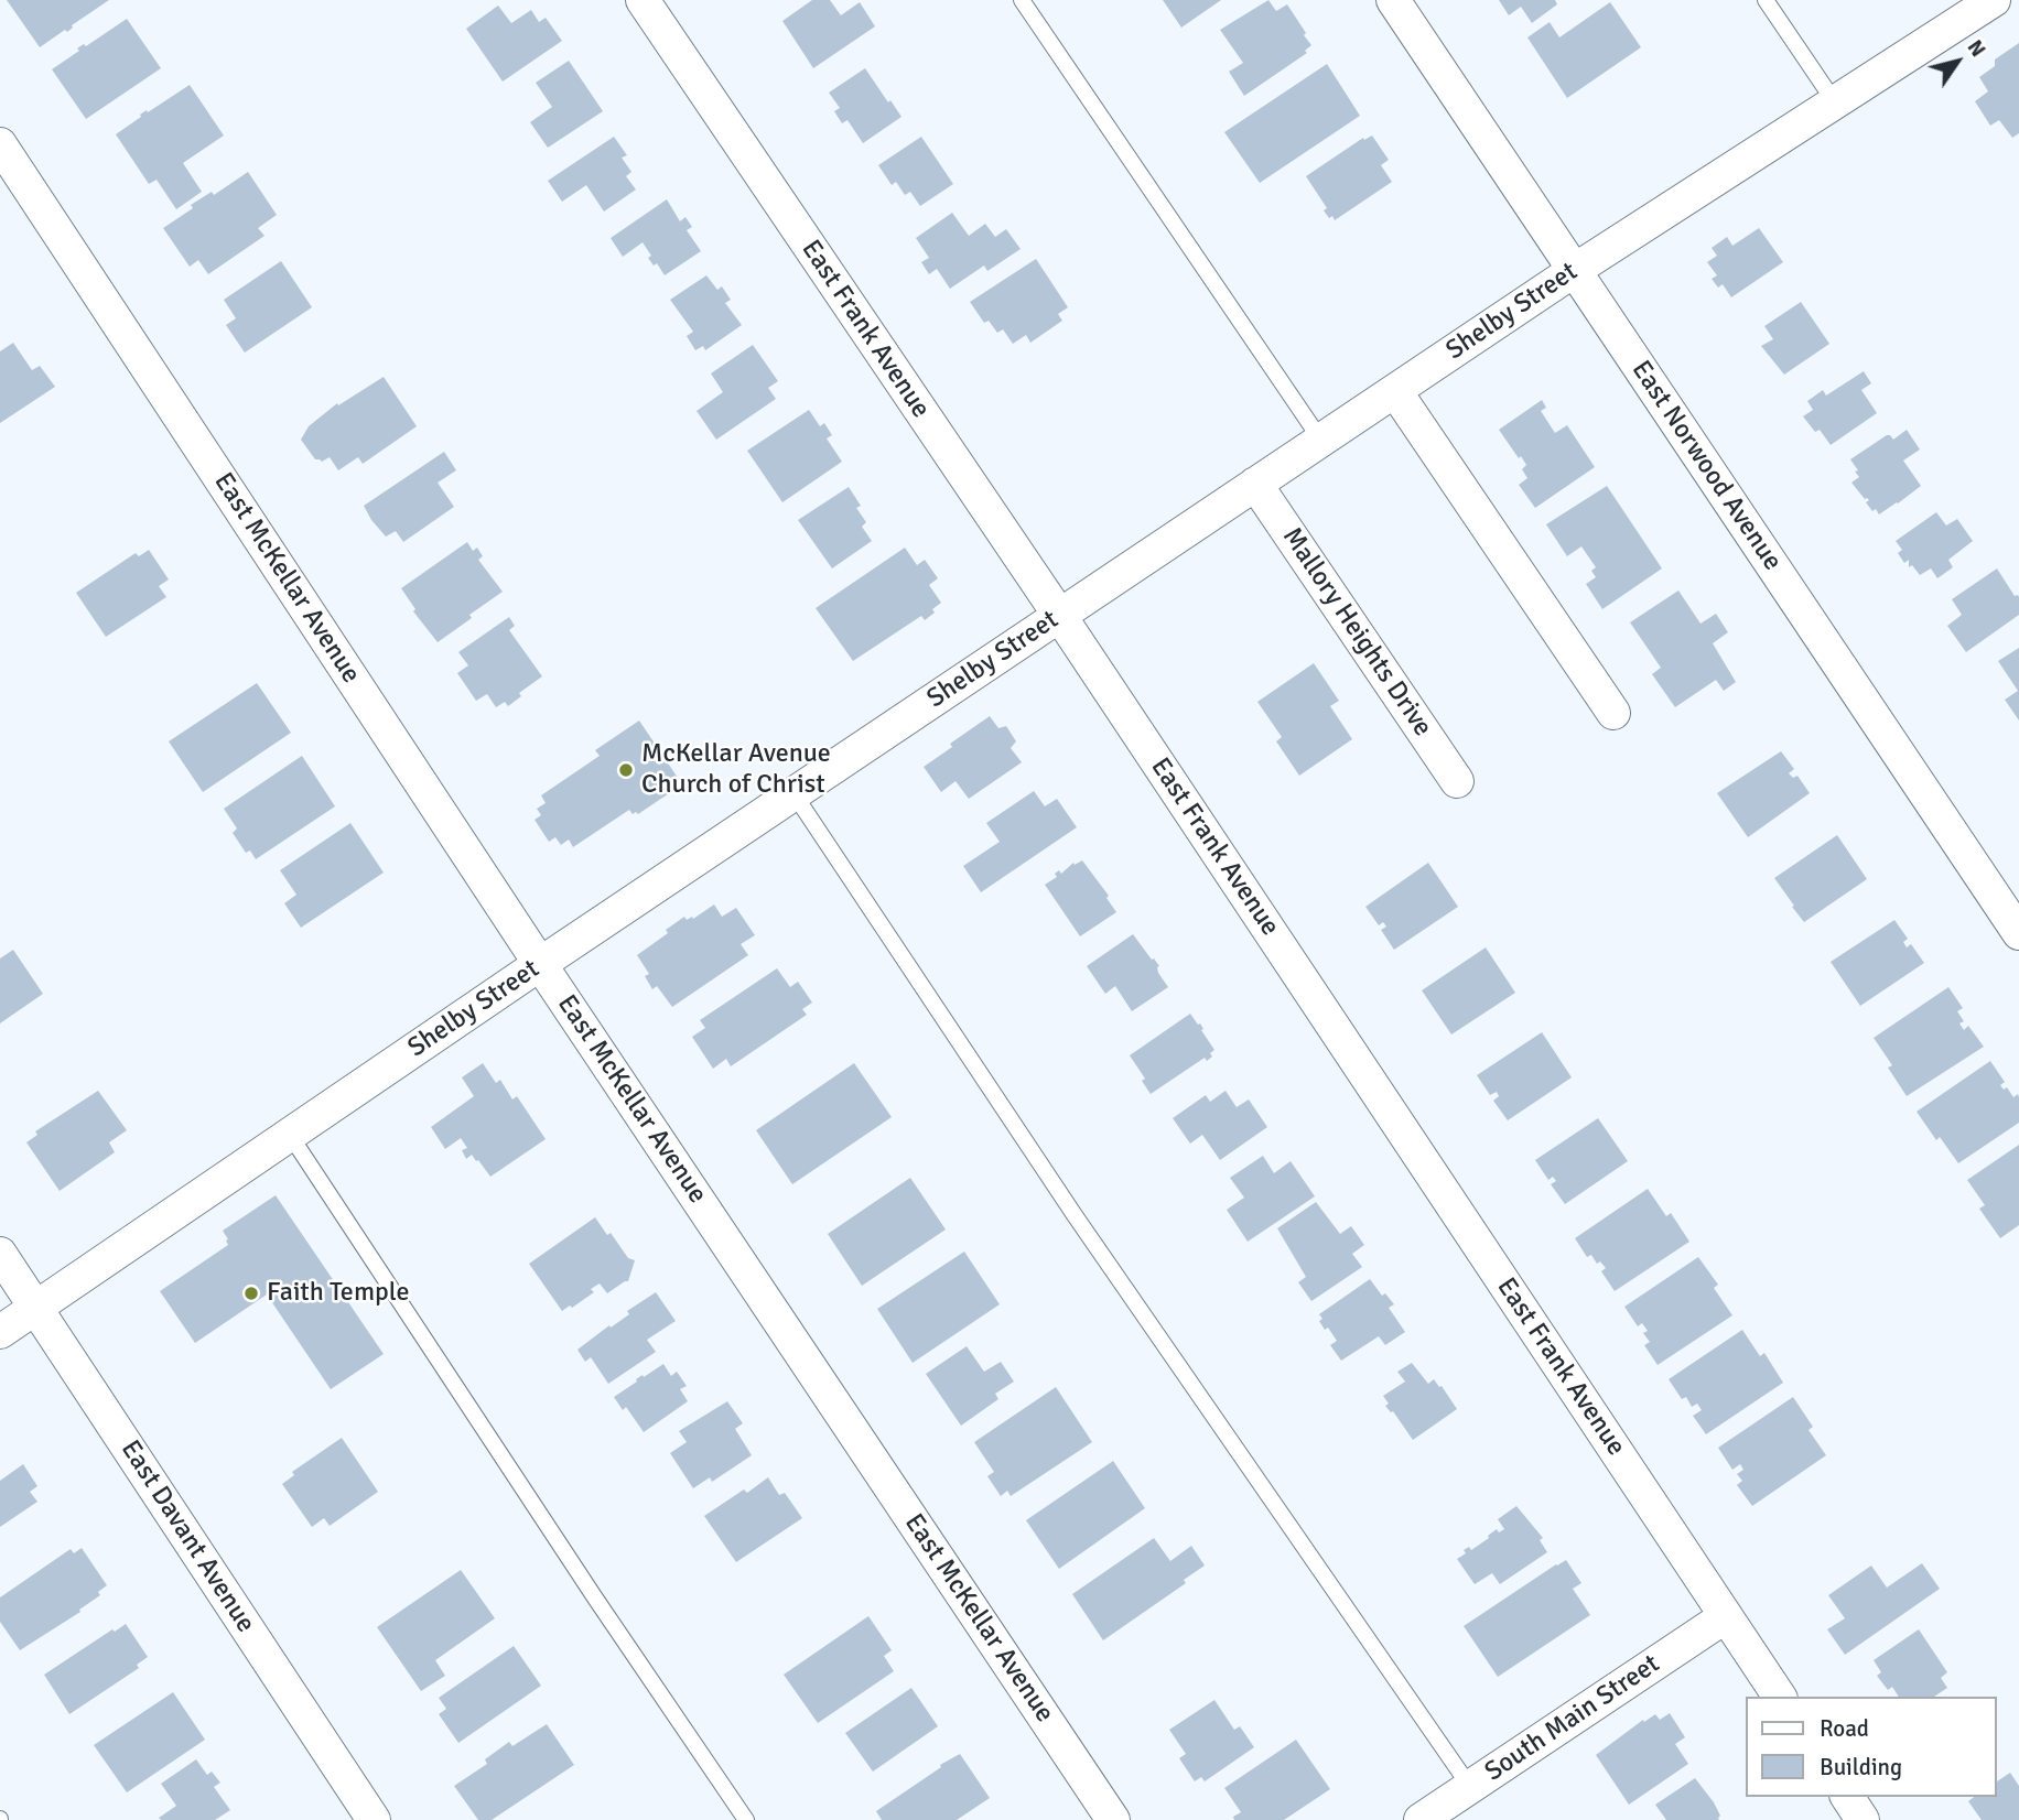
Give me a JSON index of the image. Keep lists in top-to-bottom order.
{
  "streets": {
    "street": [
      "Shelby Street",
      "East Frank Avenue",
      "East Norwood Avenue",
      "East McKellar Avenue",
      "Mallory Heights Drive",
      "East Davant Avenue",
      "South Main Street"
    ]
  },
  "crossings": [
    ["Shelby Street", "East Frank Avenue"],
    ["Shelby Street", "East Norwood Avenue"],
    ["Shelby Street", "East McKellar Avenue"],
    ["Shelby Street", "Mallory Heights Drive"],
    ["Shelby Street", "East Davant Avenue"],
    ["East Frank Avenue", "South Main Street"]
  ],
  "places": ["McKellar Avenue Church of Christ", "Faith Temple"],
  "legend": ["Road", "Building"],
  "north": "top right"
}
